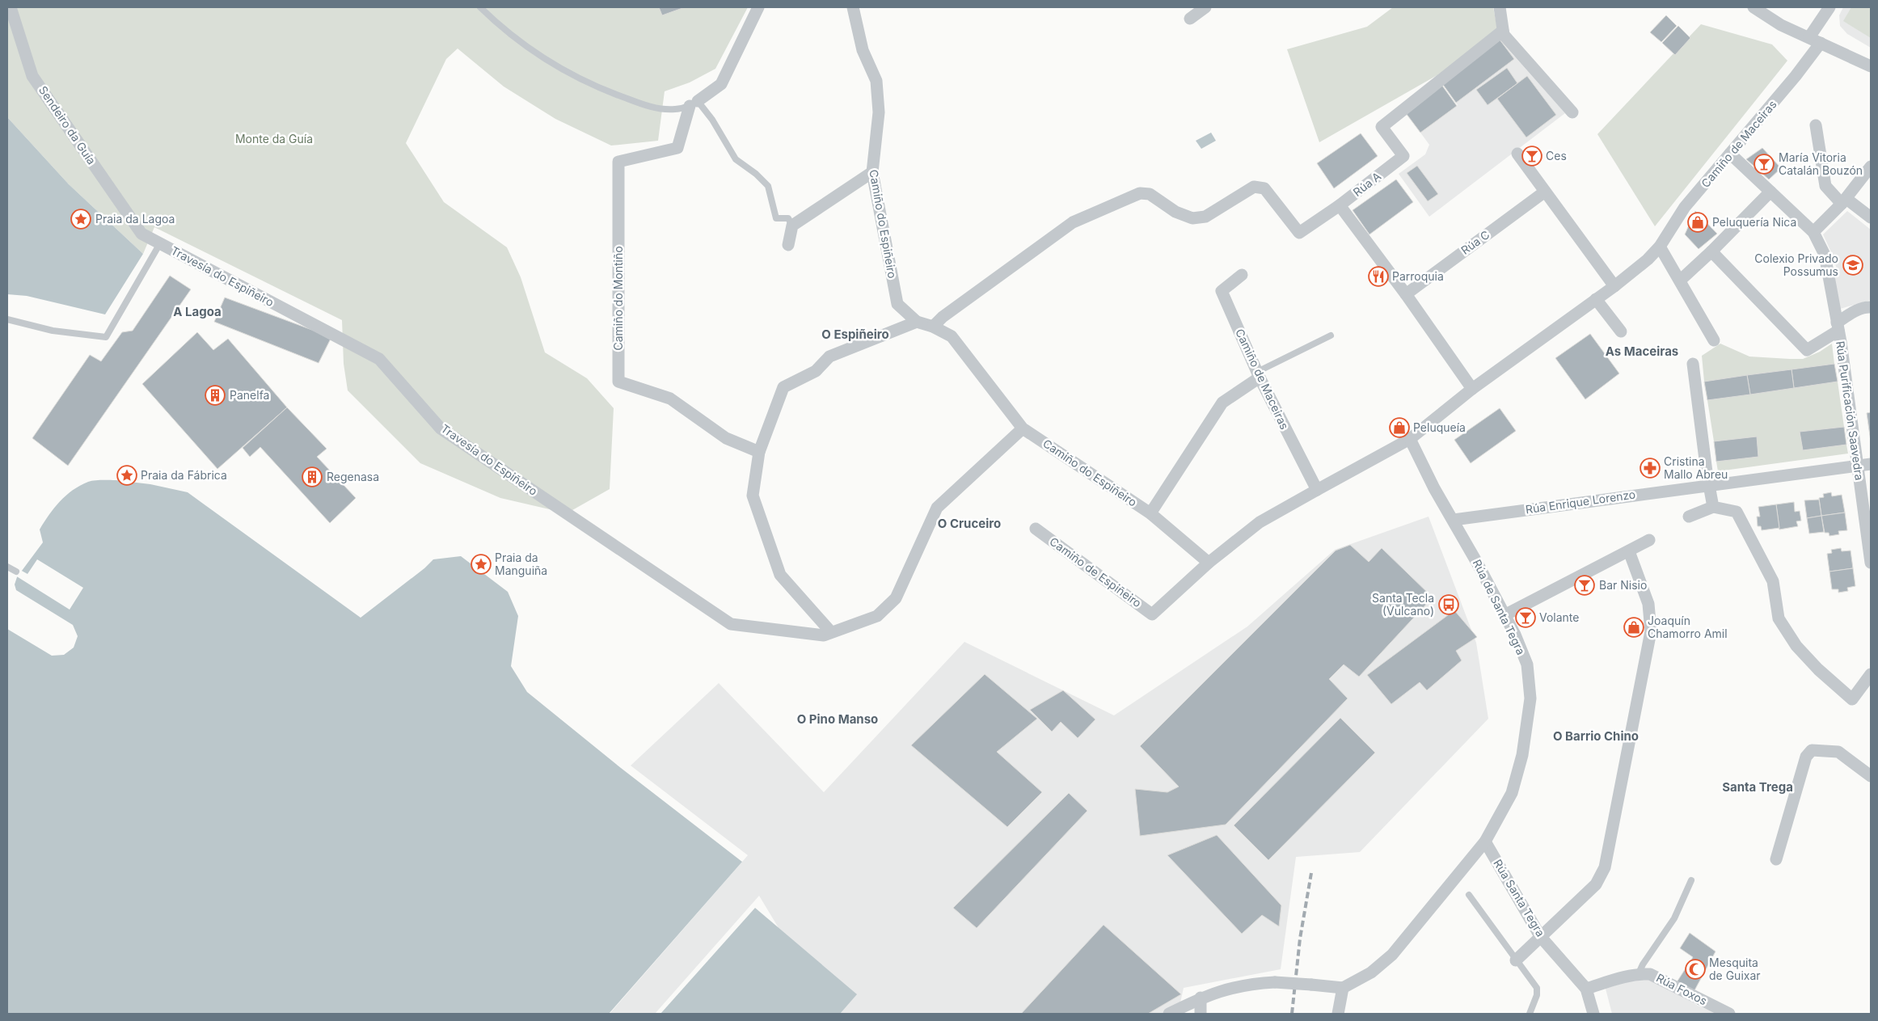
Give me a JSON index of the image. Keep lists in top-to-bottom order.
{
  "streets": {
    "street": [
      "Sendeiro da Guía",
      "Camiño de Maceiras",
      "Rúa A",
      "Camiño do Espiñeiro",
      "Rúa C",
      "Travesía do Espiñeiro",
      "Camiño do Montiño",
      "Rúa Purificación Saavedra",
      "Rúa Enrique Lorenzo",
      "Camiño de Espiñeiro",
      "Rúa de Santa Tegra",
      "Rúa Santa Tegra",
      "Rúa Foxos"
    ]
  },
  "crossings": [
    ["Sendeiro da Guía", "Travesía do Espiñeiro"],
    ["Camiño de Maceiras", "Rúa Purificación Saavedra"],
    ["Camiño de Maceiras", "Rúa de Santa Tegra"],
    ["Rúa A", "Camiño do Espiñeiro"],
    ["Camiño do Espiñeiro", "Travesía do Espiñeiro"],
    ["Camiño do Espiñeiro", "Camiño de Espiñeiro"],
    ["Rúa Purificación Saavedra", "Rúa Enrique Lorenzo"],
    ["Rúa Enrique Lorenzo", "Rúa de Santa Tegra"],
    ["Rúa de Santa Tegra", "Rúa Santa Tegra"],
    ["Rúa Santa Tegra", "Rúa Foxos"]
  ],
  "districts": [
    "A Lagoa",
    "O Espiñeiro",
    "As Maceiras",
    "O Cruceiro",
    "O Pino Manso",
    "O Barrio Chino",
    "Santa Trega"
  ],
  "parks": ["Monte da Guía"],
  "places": {
    "bar": [
      "Ces",
      "María Vitoria Catalán Bouzón",
      "Bar Nisio",
      "Volante"
    ],
    "place": ["Praia da Lagoa", "Praia da Fábrica", "Praia da Manguiña"],
    "shop": ["Peluquería Nica", "Peluqueía", "Joaquín Chamorro Amil"],
    "school or university": ["Colexio Privado Possumus"],
    "restaurant": ["Parroquia"],
    "building": ["Panelfa", "Regenasa"],
    "pharmacy": ["Cristina Mallo Abreu"],
    "bus stop": ["Santa Tecla (Vulcano)"],
    "mosque": ["Mesquita de Guixar"]
  }
}
